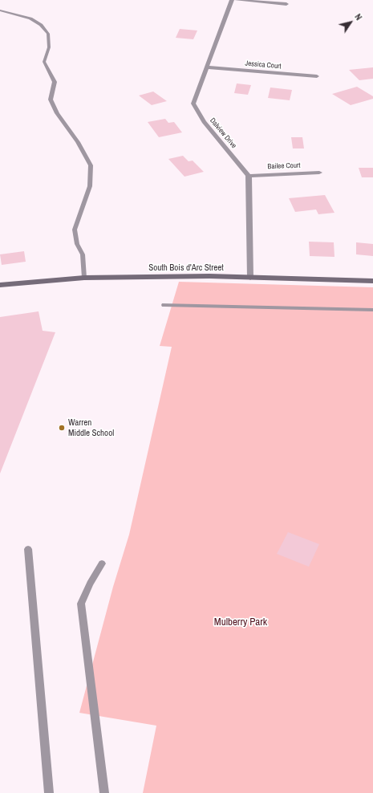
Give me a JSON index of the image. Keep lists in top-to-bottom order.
{
  "streets": {
    "main road": ["South Bois d'Arc Street"],
    "street": ["Jessica Court", "Dalview Drive", "Bailee Court"]
  },
  "crossings": [
    ["Jessica Court", "Dalview Drive"],
    ["Dalview Drive", "Bailee Court"]
  ],
  "parks": ["Mulberry Park"],
  "places": ["Warren Middle School"],
  "north": "top right"
}
